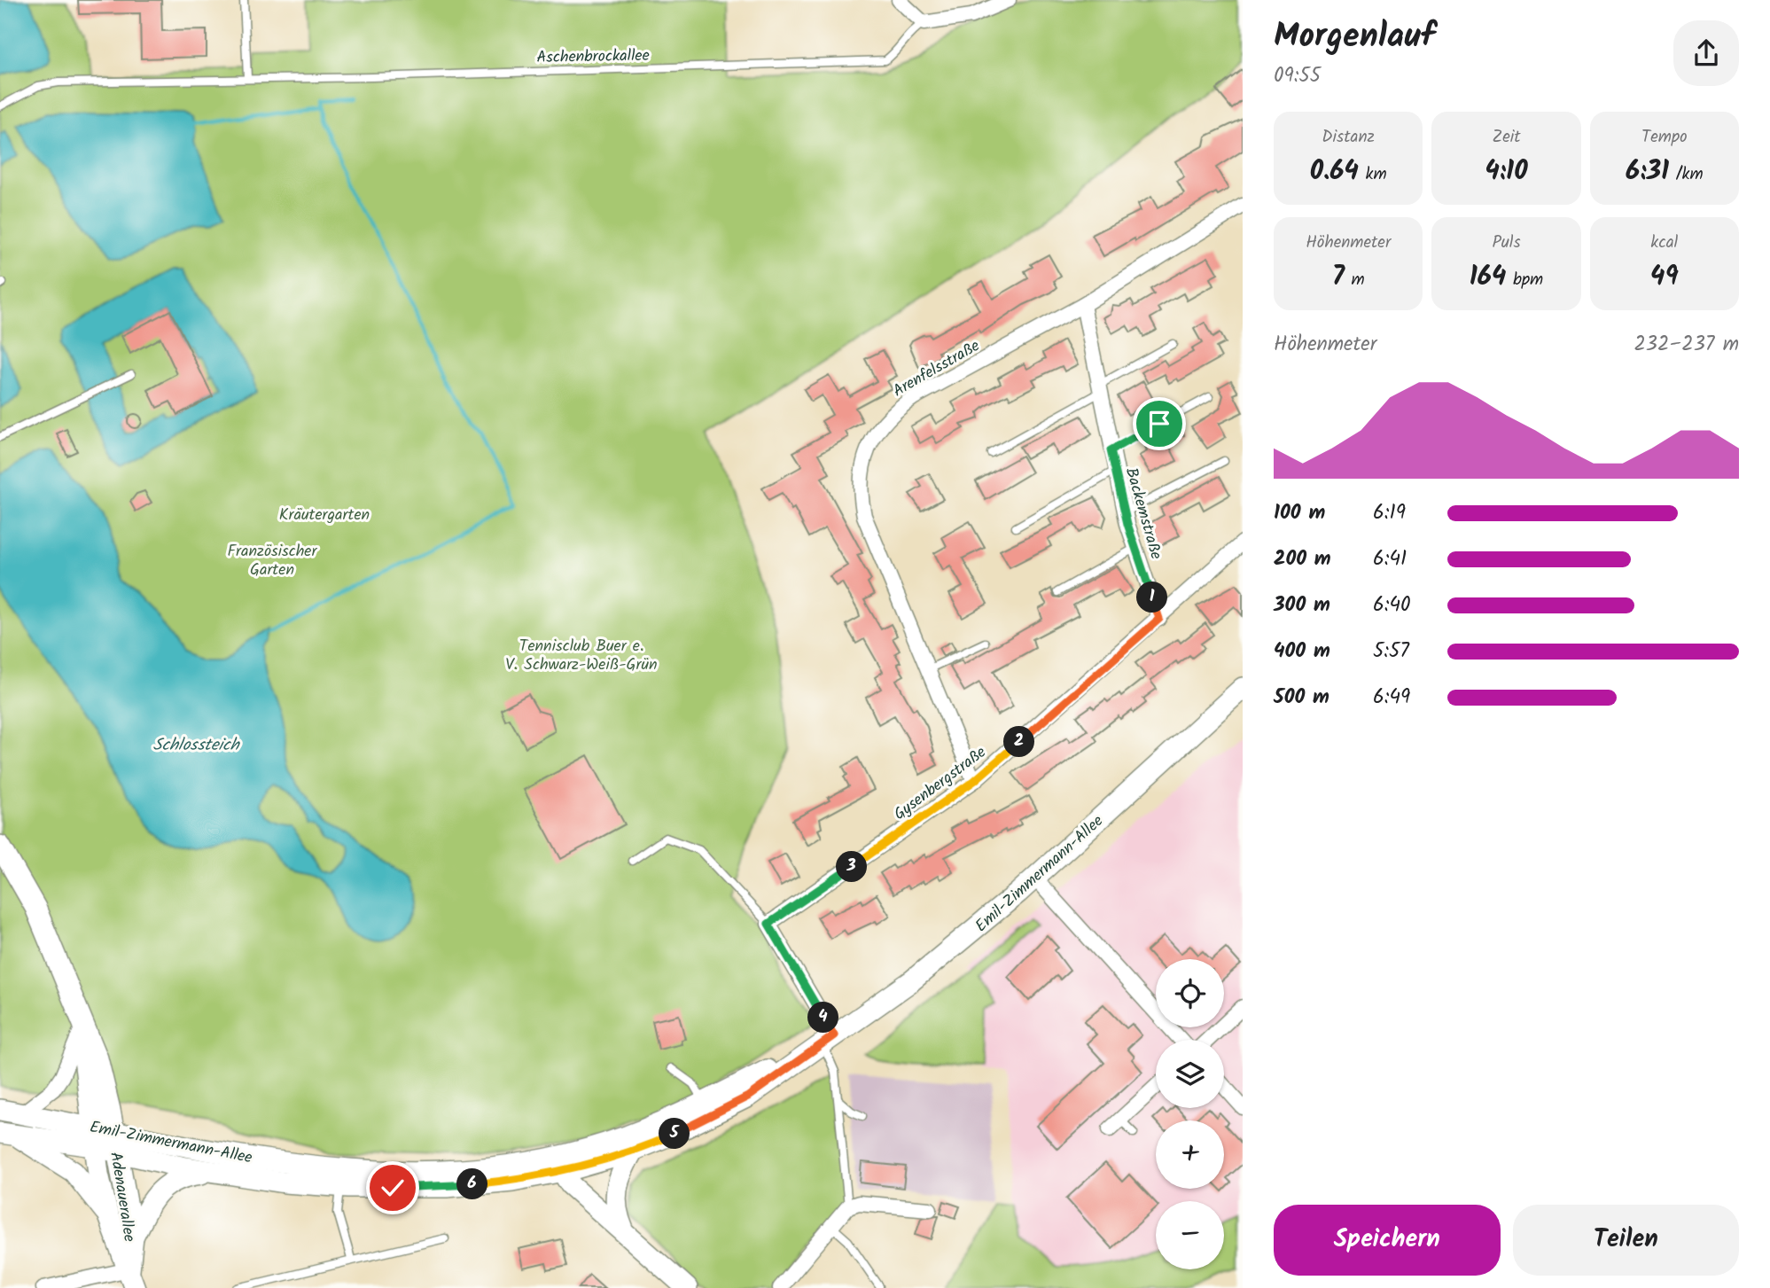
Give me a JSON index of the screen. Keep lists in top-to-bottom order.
{
  "streets": {
    "main road": ["Emil-Zimmermann-Allee", "Adenauerallee"],
    "street": ["Arenfelsstraße", "Backemstraße", "Gysenbergstraße"],
    "lane": ["Aschenbrockallee"]
  },
  "crossings": [
    ["Arenfelsstraße", "Backemstraße"],
    ["Arenfelsstraße", "Gysenbergstraße"],
    ["Backemstraße", "Gysenbergstraße"],
    ["Emil-Zimmermann-Allee", "Adenauerallee"]
  ],
  "water": ["Schlossteich"],
  "parks": ["Kräutergarten", "Französischer Garten", "Tennisclub Buer e. V. Schwarz-Weiß-Grün"],
  "page": {
    "heading": ["Morgenlauf", "09:55"],
    "stats": [
      ["Distanz", "0.64 km"],
      ["Zeit", "4:10"],
      ["Tempo", "6:31 /km"],
      ["Höhenmeter", "7 m"],
      ["Puls", "164 bpm"],
      ["kcal", "49"]
    ],
    "chart": ["Höhenmeter", "232–237 m"],
    "list": [
      {
        "name": "100 m",
        "note": "6:19"
      },
      {
        "name": "200 m",
        "note": "6:41"
      },
      {
        "name": "300 m",
        "note": "6:40"
      },
      {
        "name": "400 m",
        "note": "5:57"
      },
      {
        "name": "500 m",
        "note": "6:49"
      }
    ],
    "pins": [
      "1",
      "2",
      "3",
      "4",
      "5",
      "6"
    ],
    "map_buttons": ["+", "−"],
    "buttons": ["Speichern", "Teilen"]
  }
}
